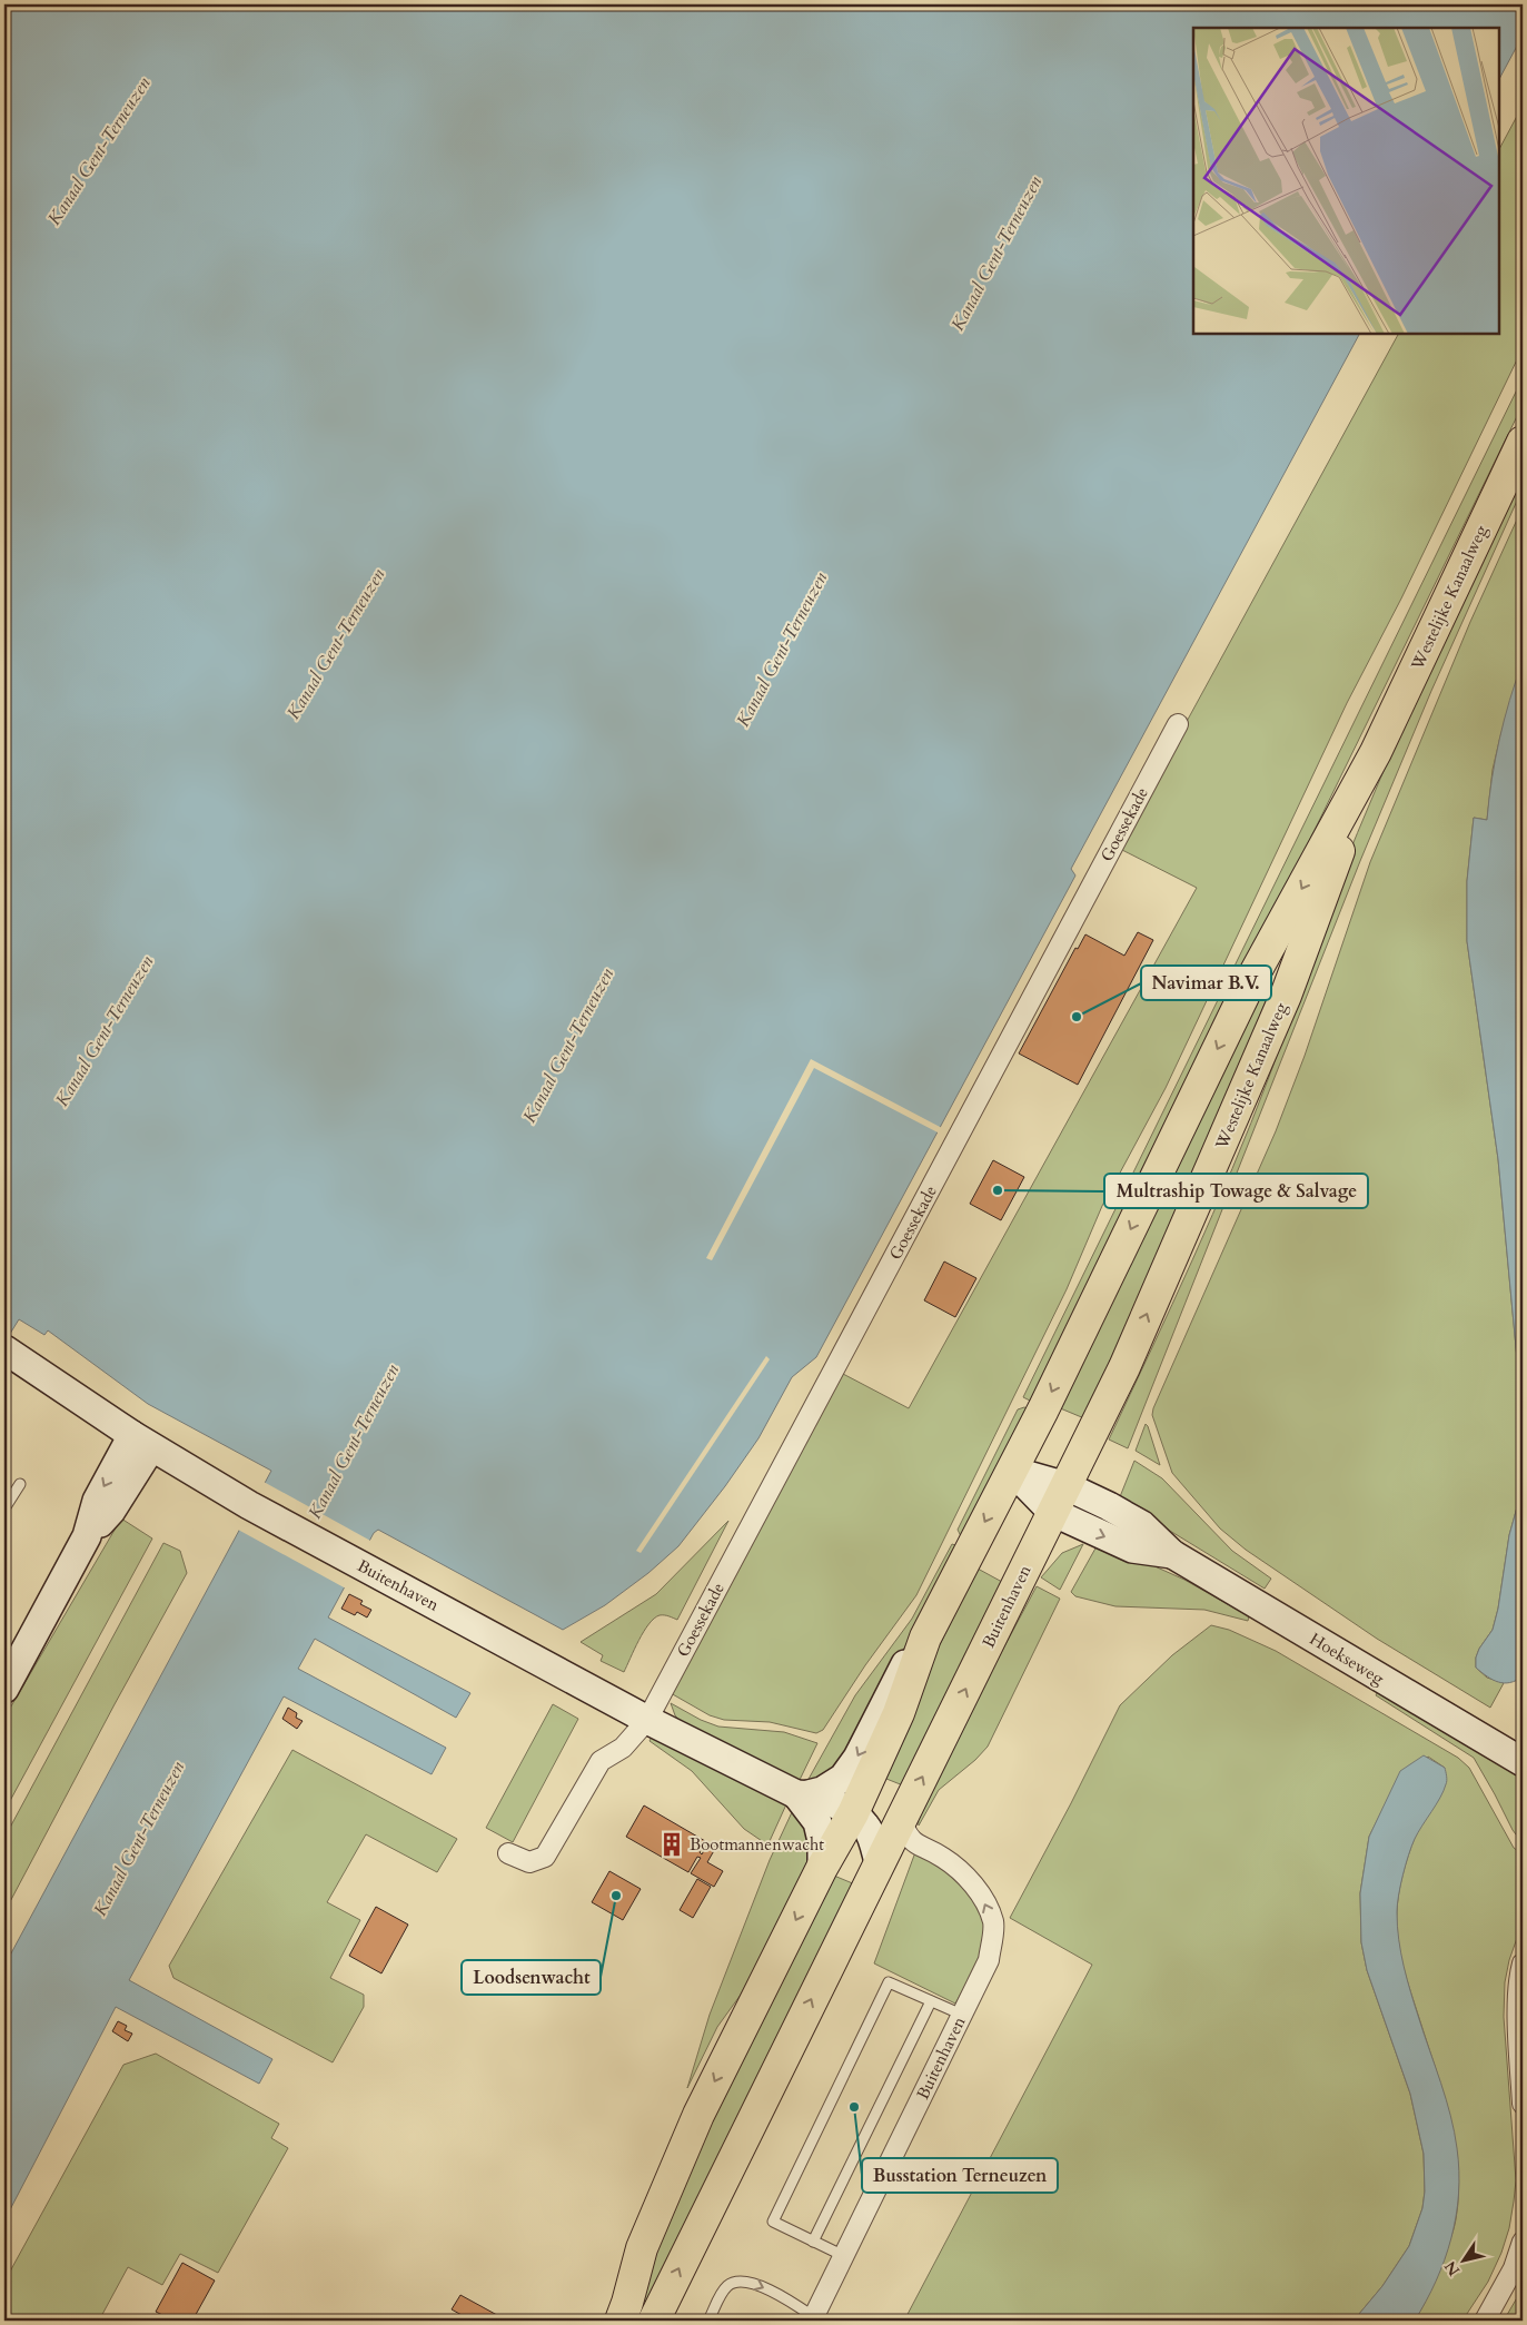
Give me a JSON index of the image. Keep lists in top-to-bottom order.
{
  "streets": {
    "main road": ["Westelijke Kanaalweg", "Buitenhaven", "Hoekseweg"],
    "street": ["Goessekade"]
  },
  "crossings": [
    ["Westelijke Kanaalweg", "Buitenhaven"],
    ["Westelijke Kanaalweg", "Hoekseweg"],
    ["Goessekade", "Buitenhaven"],
    ["Buitenhaven", "Hoekseweg"]
  ],
  "water": ["Kanaal Gent-Terneuzen"],
  "places": {
    "other": [
      "Navimar B.V.",
      "Multraship Towage & Salvage",
      "Loodsenwacht",
      "Busstation Terneuzen"
    ],
    "building": ["Bootmannenwacht"]
  },
  "north": "bottom left"
}
